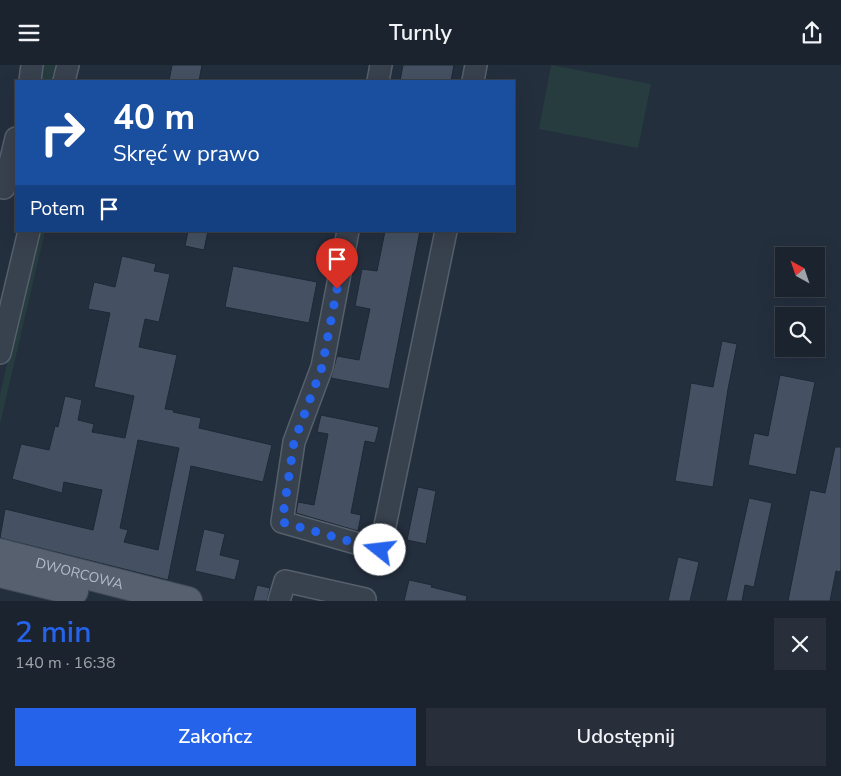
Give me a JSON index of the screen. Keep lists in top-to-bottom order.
{
  "streets": {
    "main road": ["DWORCOWA"]
  },
  "north": "top left",
  "page": {
    "header": "Turnly",
    "turn": ["40 m", "Skręć w prawo"],
    "then": "Potem",
    "heading": ["2 min", "140 m · 16:38"],
    "buttons": ["Zakończ", "Udostępnij"]
  }
}
